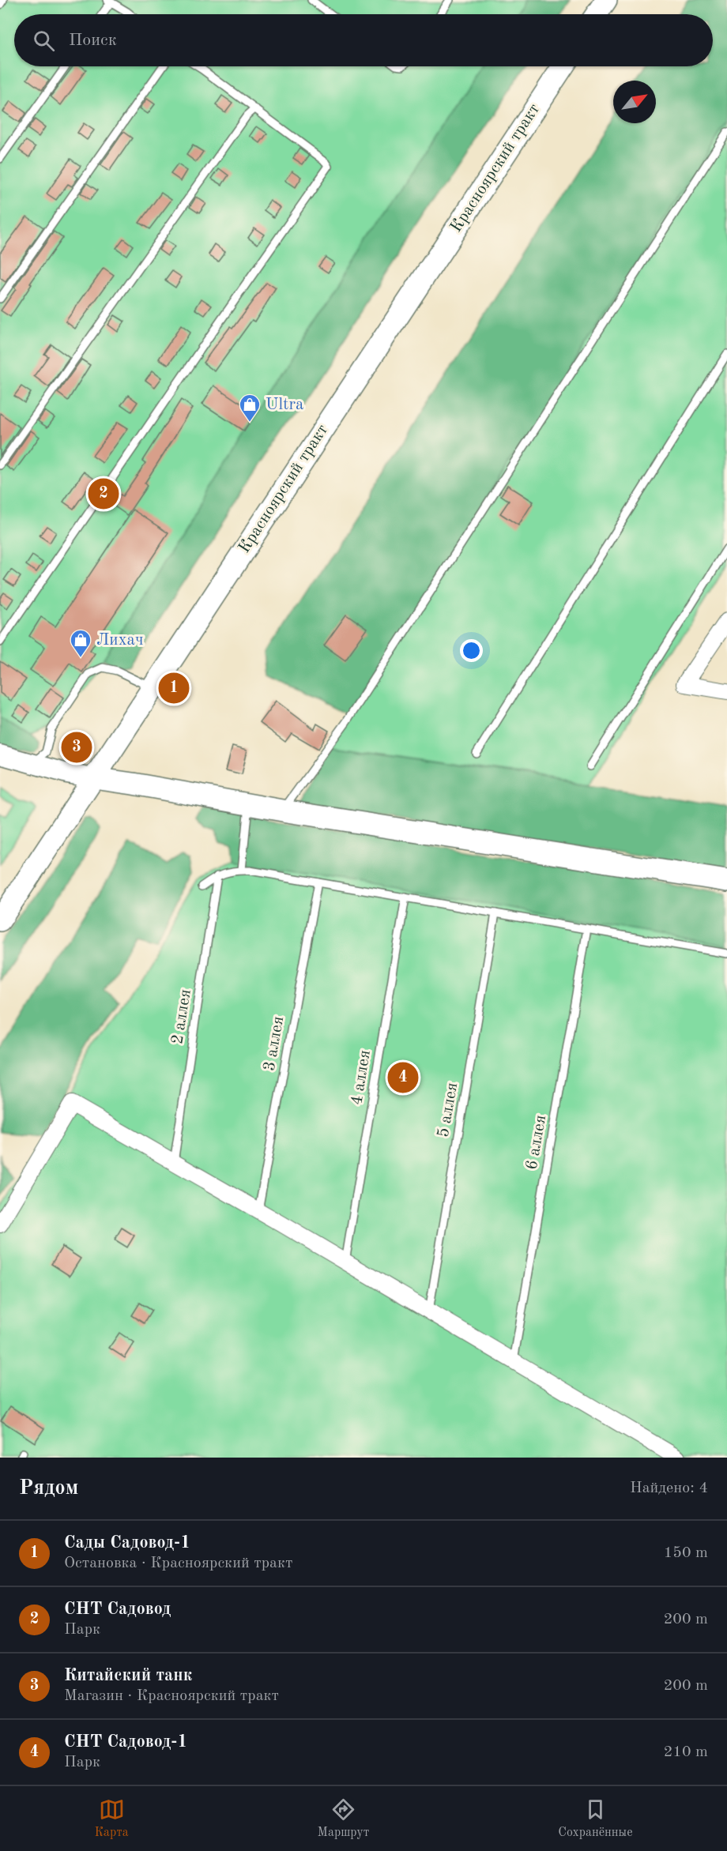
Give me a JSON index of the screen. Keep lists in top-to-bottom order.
{
  "streets": {
    "main road": ["Красноярский тракт"],
    "lane": [
      "2 аллея",
      "3 аллея",
      "4 аллея",
      "5 аллея",
      "6 аллея"
    ]
  },
  "places": {
    "shop": ["Ultra", "Лихач"]
  },
  "north": "top right",
  "page": {
    "search": "Поиск",
    "pins": [
      "2",
      "1",
      "3",
      "4"
    ],
    "heading": ["Рядом", "Найдено: 4"],
    "list": [
      {
        "mark": "1",
        "name": "Сады Садовод-1",
        "note": "Остановка · Красноярский тракт",
        "value": "150 m"
      },
      {
        "mark": "2",
        "name": "СНТ Садовод",
        "note": "Парк",
        "value": "200 m"
      },
      {
        "mark": "3",
        "name": "Китайский танк",
        "note": "Магазин · Красноярский тракт",
        "value": "200 m"
      },
      {
        "mark": "4",
        "name": "СНТ Садовод-1",
        "note": "Парк",
        "value": "210 m"
      }
    ],
    "nav": ["Карта", "Маршрут", "Сохранённые"]
  }
}
